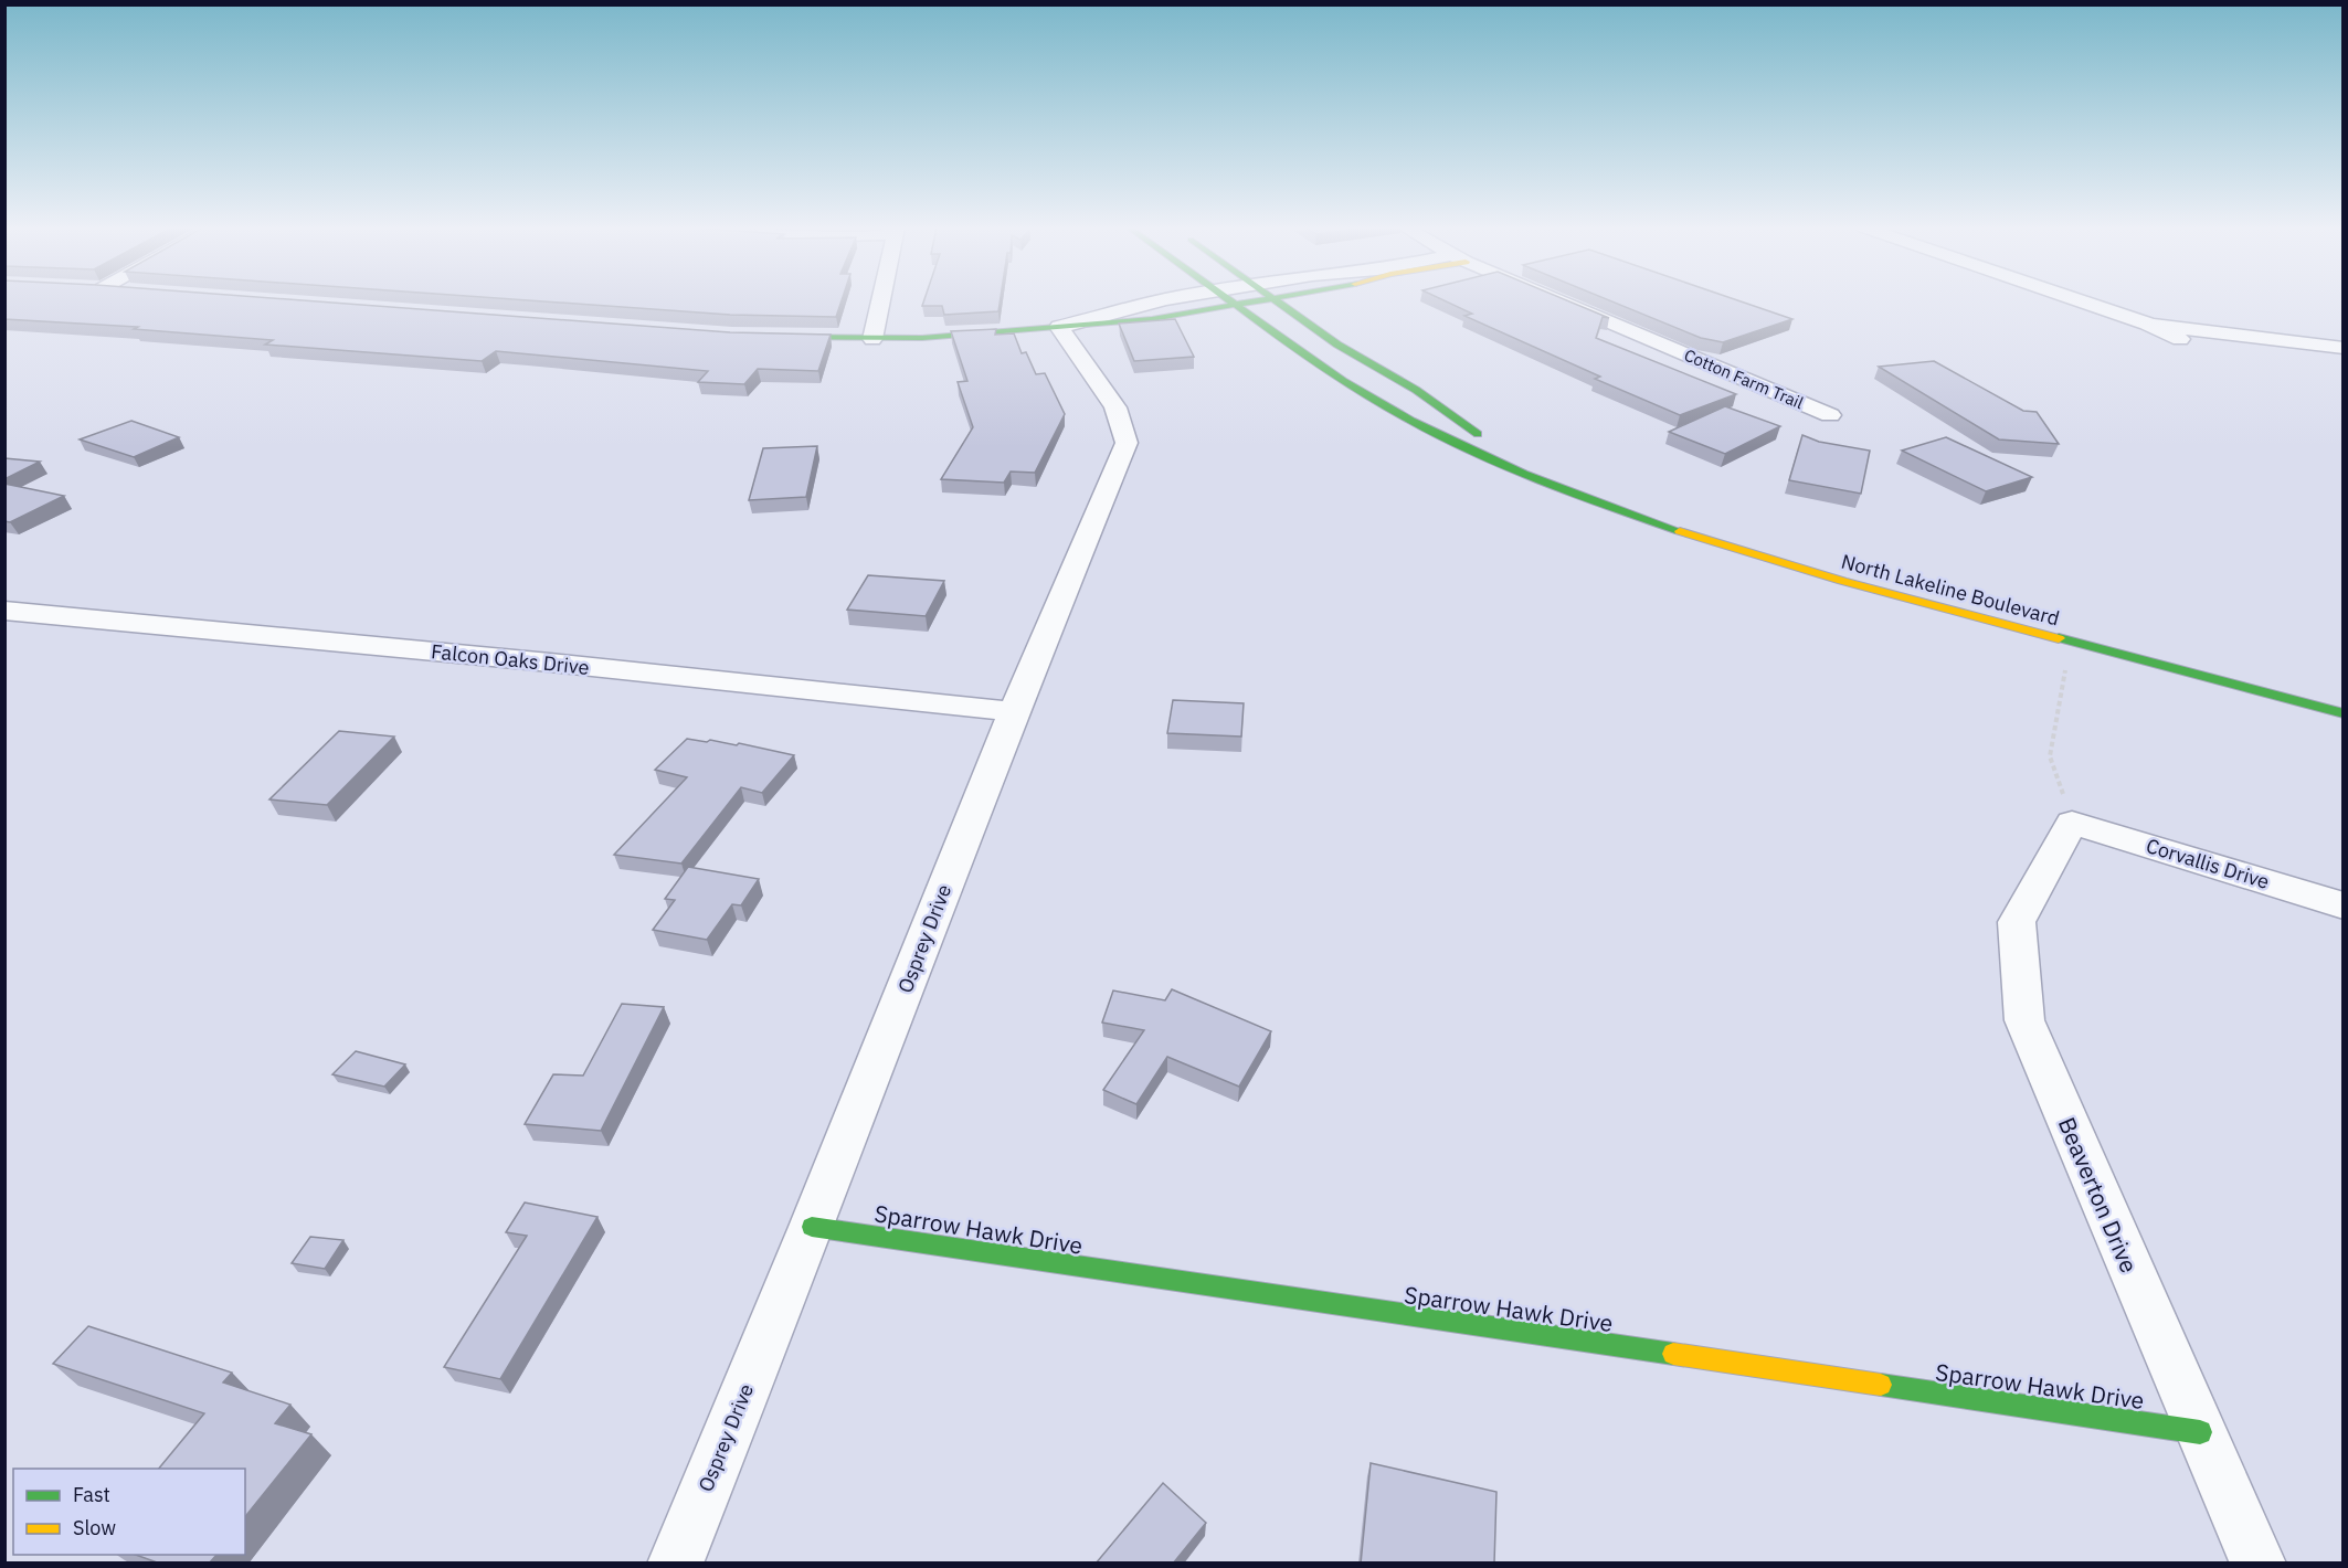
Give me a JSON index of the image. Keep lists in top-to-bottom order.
{
  "streets": {
    "street": [
      "Cotton Farm Trail",
      "North Lakeline Boulevard",
      "Falcon Oaks Drive",
      "Corvallis Drive",
      "Osprey Drive",
      "Beaverton Drive",
      "Sparrow Hawk Drive"
    ]
  },
  "crossings": [
    ["Falcon Oaks Drive", "Osprey Drive"],
    ["Corvallis Drive", "Beaverton Drive"],
    ["Osprey Drive", "Sparrow Hawk Drive"],
    ["Beaverton Drive", "Sparrow Hawk Drive"]
  ],
  "legend": ["Fast", "Slow"]
}
